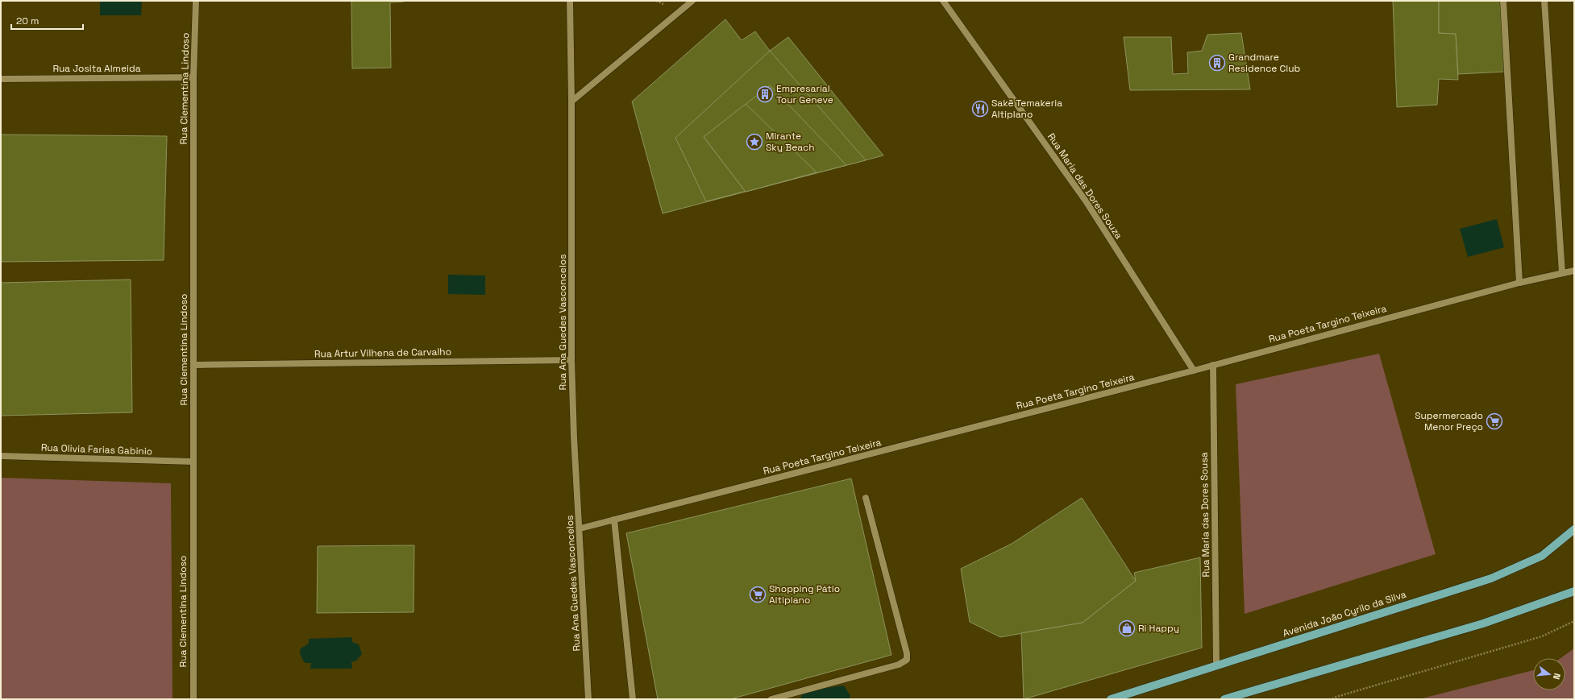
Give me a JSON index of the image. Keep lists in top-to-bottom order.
{
  "streets": {
    "main road": ["Avenida João Cyrilo da Silva"],
    "street": [
      "Rua Josita Almeida",
      "Rua Clementina Lindoso",
      "Rua Maria das Dores Souza",
      "Rua Ana Guedes Vasconcelos",
      "Rua Poeta Targino Teixeira",
      "Rua Artur Vilhena de Carvalho",
      "Rua Olivia Farias Gabinio",
      "Rua Maria das Dores Sousa"
    ]
  },
  "crossings": [
    ["Rua Josita Almeida", "Rua Clementina Lindoso"],
    ["Rua Clementina Lindoso", "Rua Artur Vilhena de Carvalho"],
    ["Rua Clementina Lindoso", "Rua Olivia Farias Gabinio"],
    ["Rua Maria das Dores Souza", "Rua Poeta Targino Teixeira"],
    ["Rua Ana Guedes Vasconcelos", "Rua Poeta Targino Teixeira"],
    ["Rua Ana Guedes Vasconcelos", "Rua Artur Vilhena de Carvalho"],
    ["Rua Poeta Targino Teixeira", "Rua Maria das Dores Sousa"],
    ["Rua Maria das Dores Sousa", "Avenida João Cyrilo da Silva"]
  ],
  "places": {
    "building": ["Grandmare Residence Club", "Empresarial Tour Geneve"],
    "restaurant": ["Sakē Temakeria Altiplano"],
    "place": ["Mirante Sky Beach"],
    "supermarket": ["Supermercado Menor Preço", "Shopping Pátio Altiplano"],
    "shop": ["Ri Happy"]
  },
  "scale_bar": "20 m",
  "north": "right"
}
